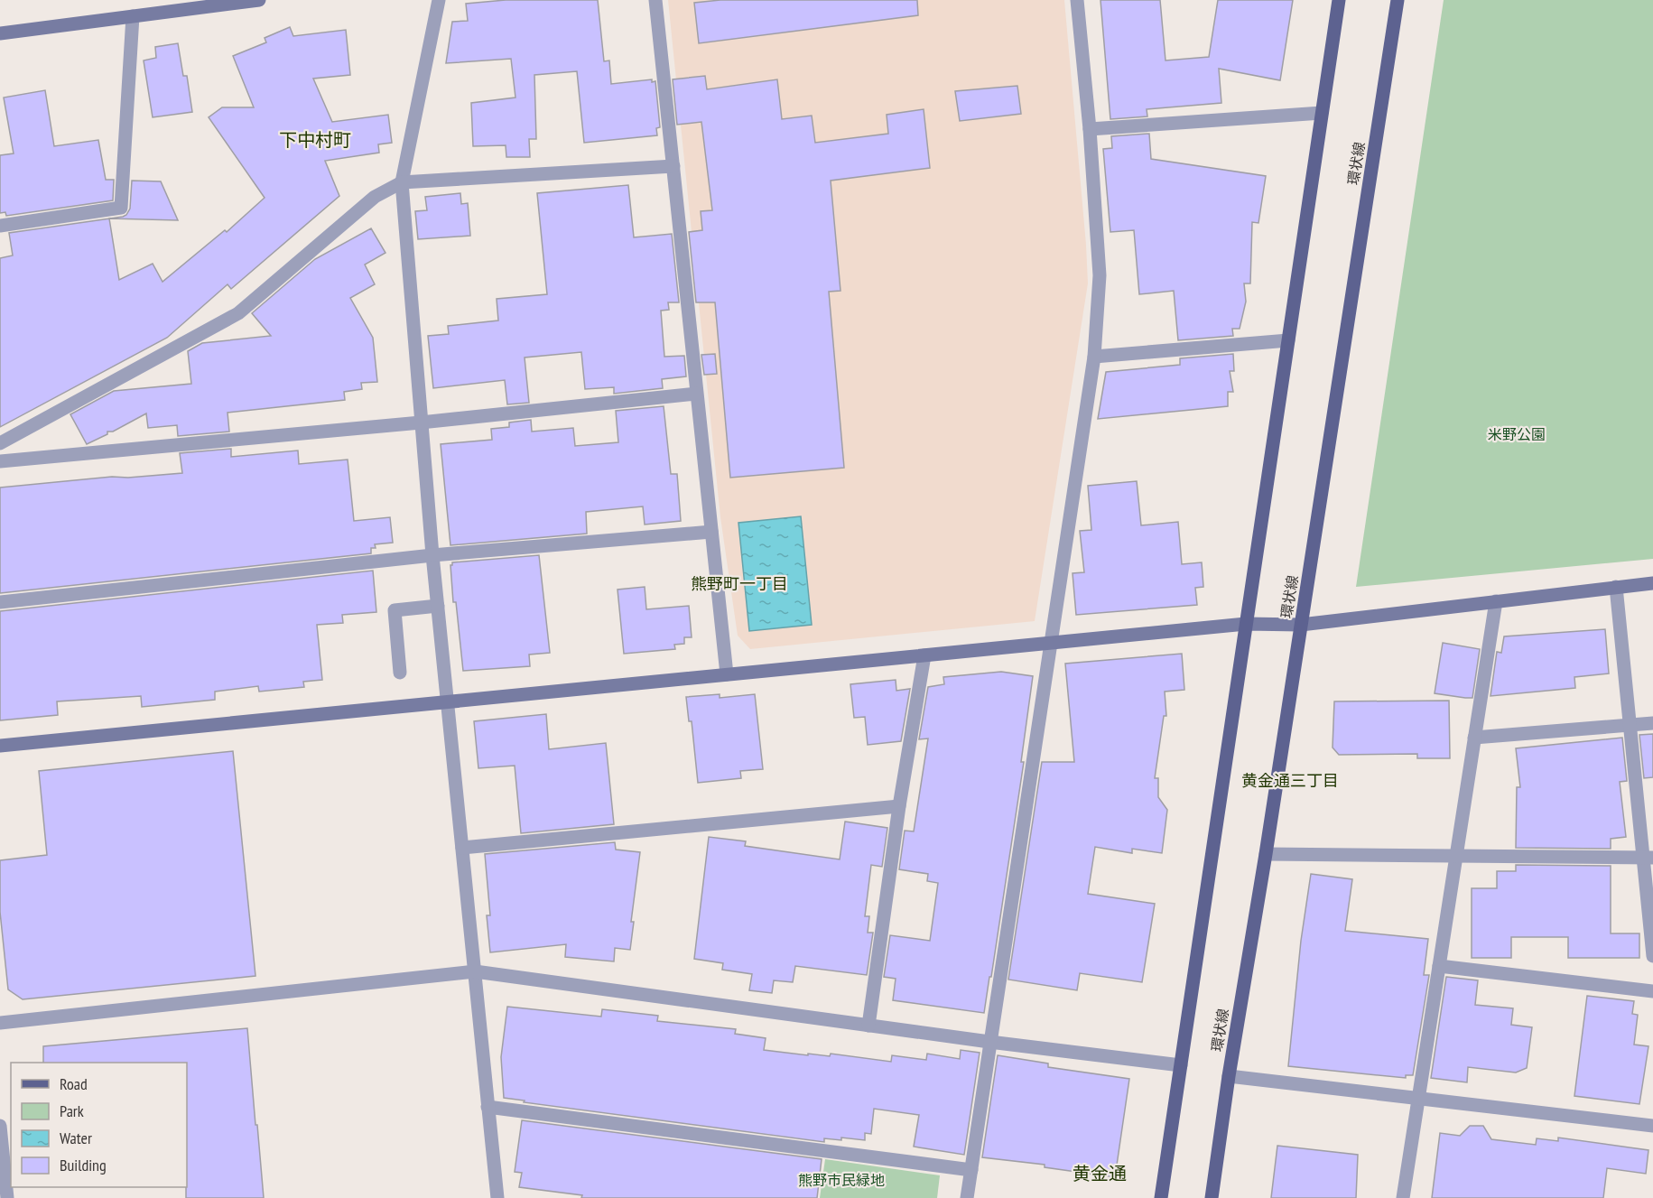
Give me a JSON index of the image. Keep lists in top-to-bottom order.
{
  "streets": {
    "main road": ["環状線"]
  },
  "districts": [
    "下中村町",
    "熊野町一丁目",
    "黄金通三丁目",
    "黄金通"
  ],
  "parks": ["米野公園", "熊野市民緑地"],
  "legend": [
    "Road",
    "Park",
    "Water",
    "Building"
  ]
}
